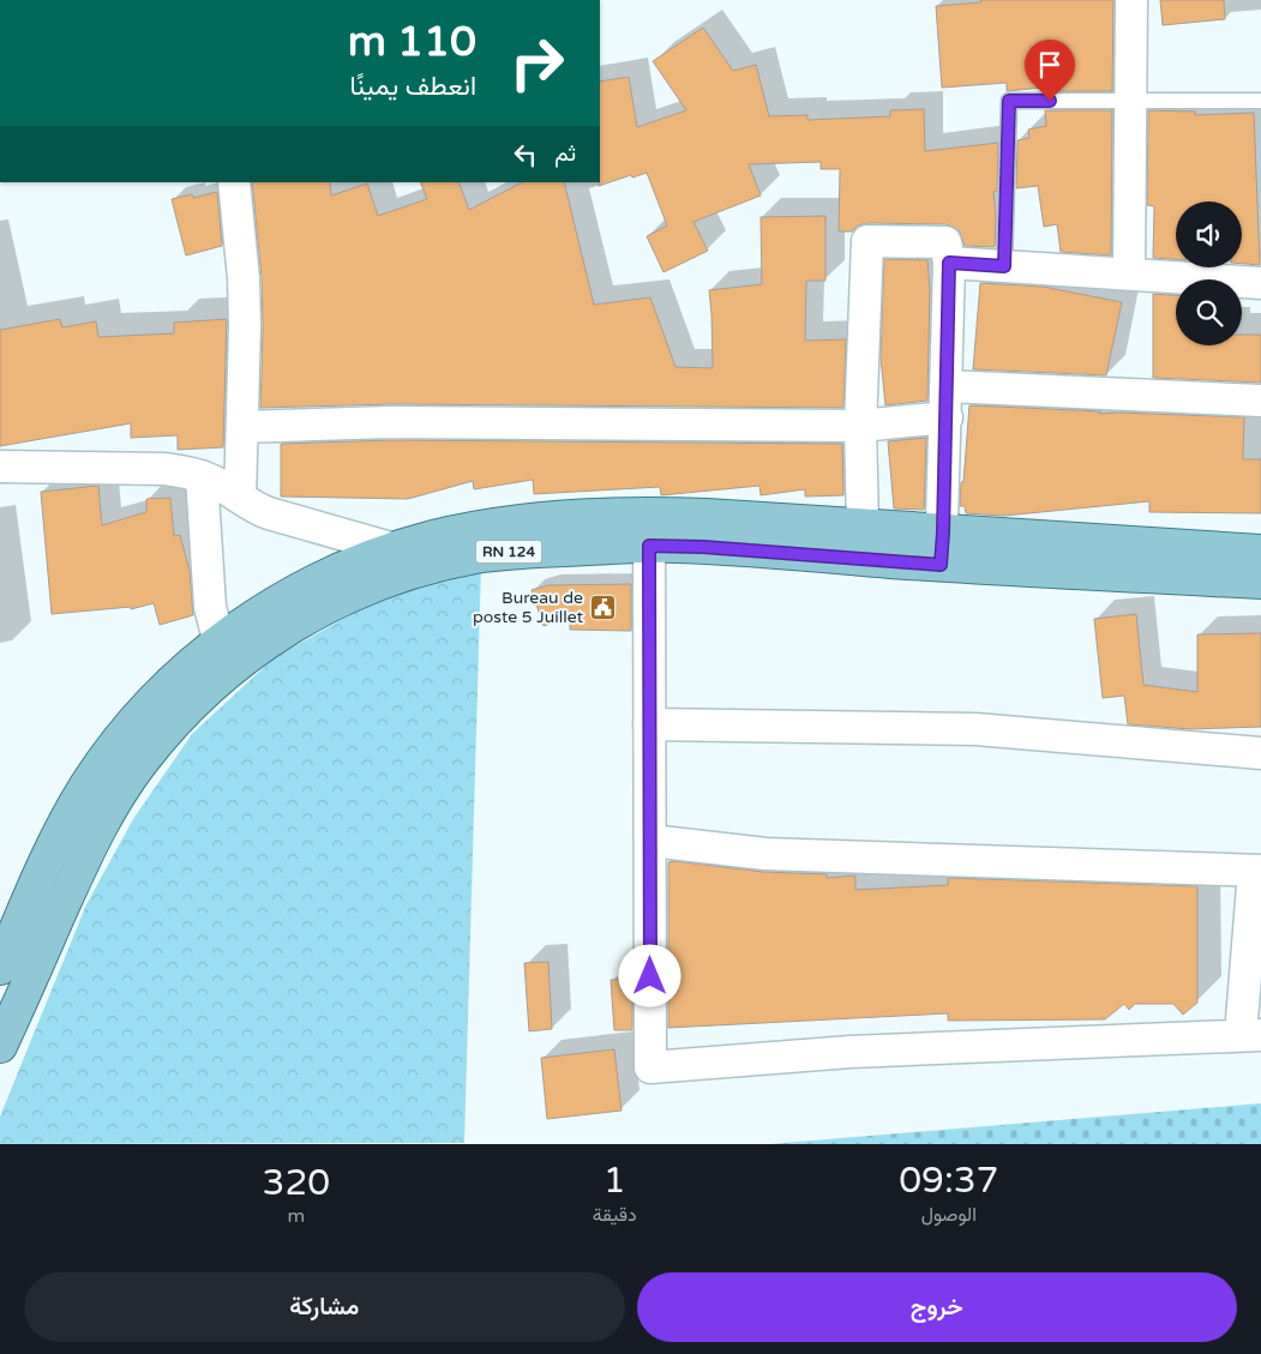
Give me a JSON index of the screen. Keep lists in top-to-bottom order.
{
  "streets": {
    "main road": ["RN 124"]
  },
  "places": {
    "public building": ["Bureau de poste 5 Juillet"]
  },
  "page": {
    "turn": ["110 m", "انعطف يمينًا"],
    "then": "ثم",
    "eta": [
      "09:37",
      "الوصول",
      "1",
      "دقيقة",
      "320",
      "m"
    ],
    "buttons": ["خروج", "مشاركة"]
  }
}
